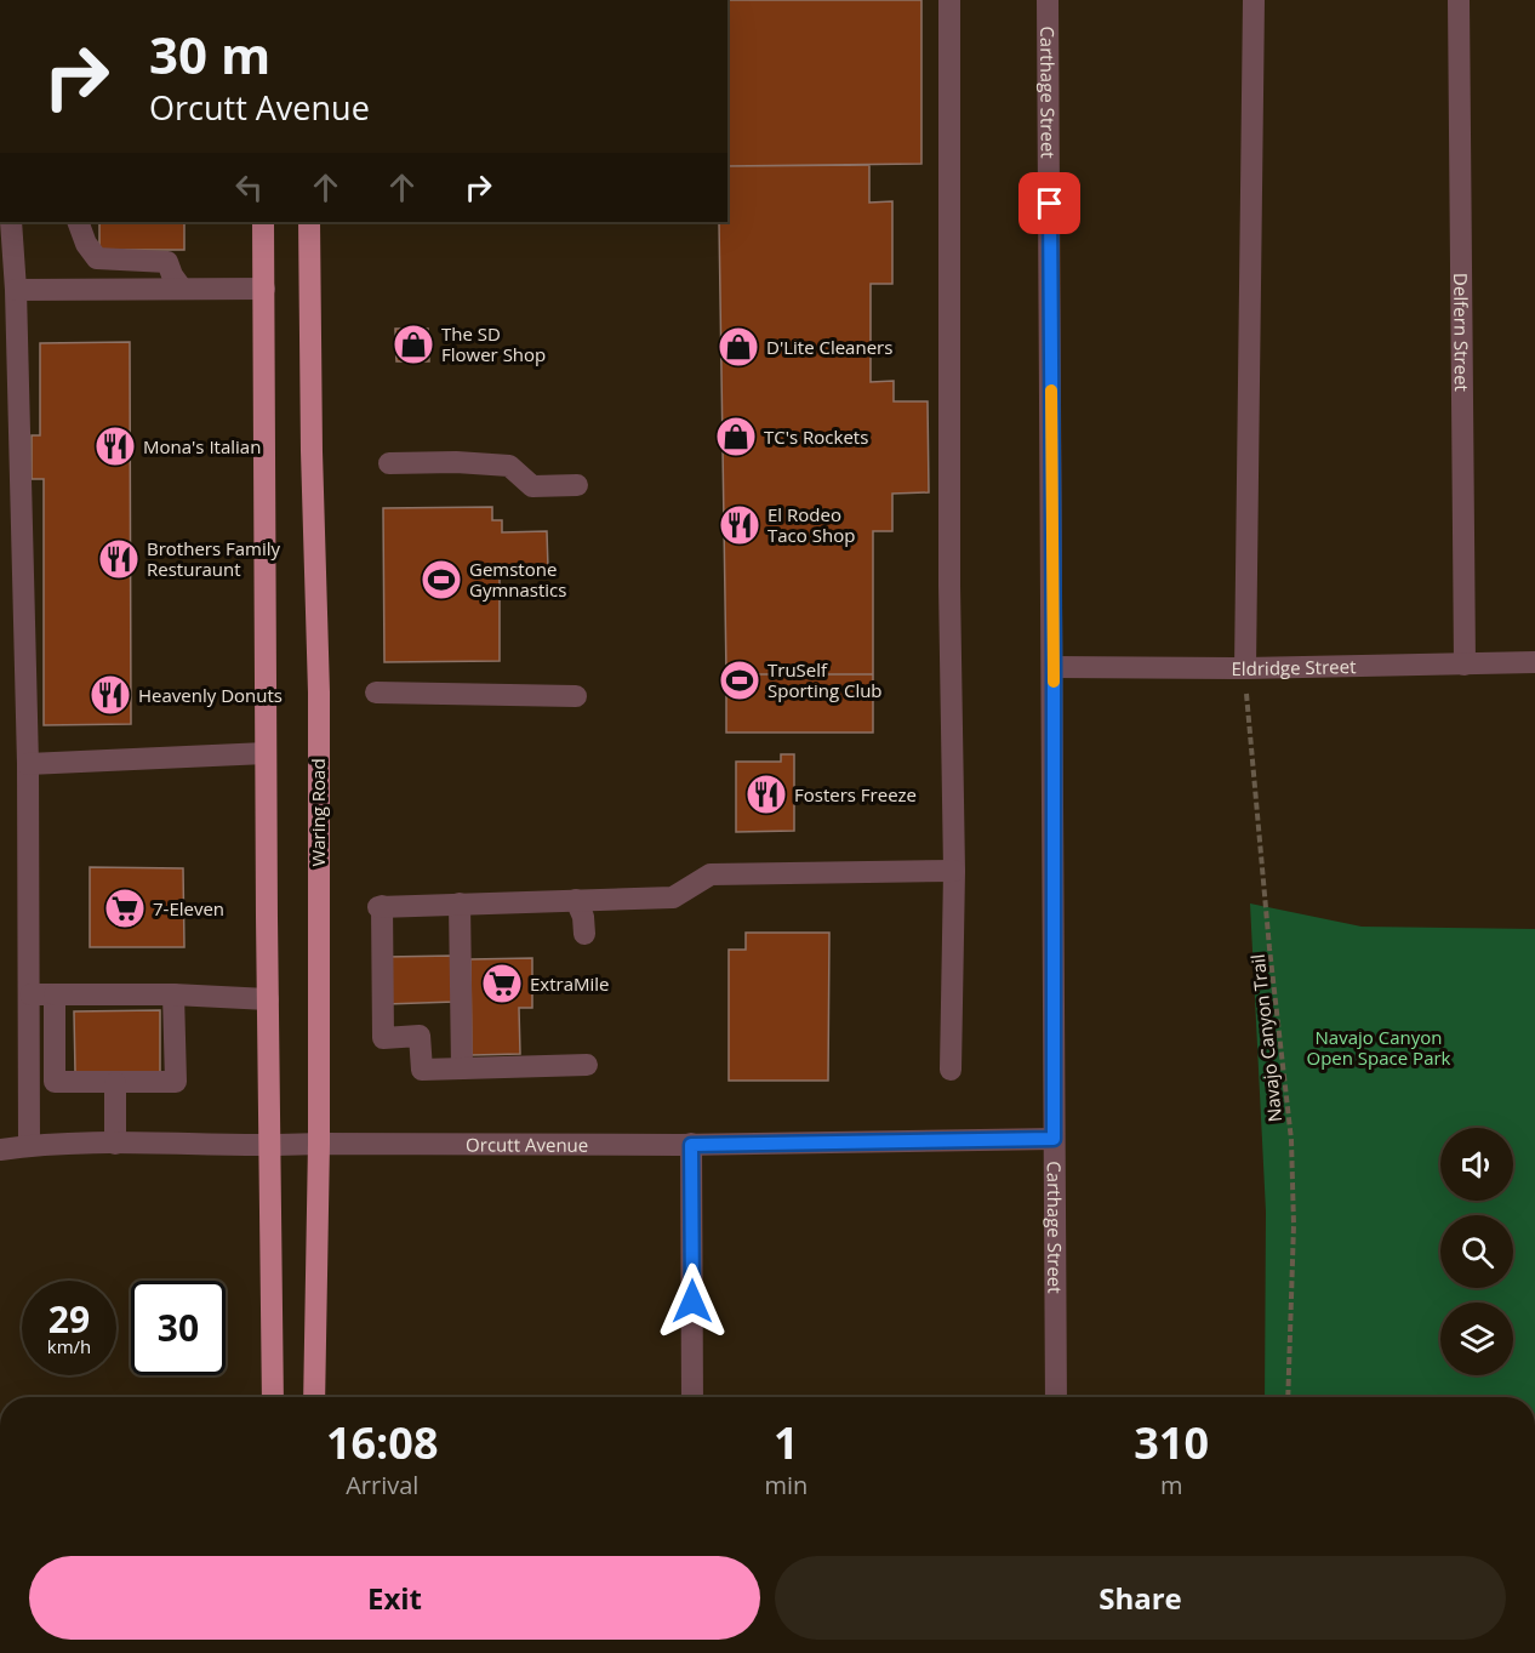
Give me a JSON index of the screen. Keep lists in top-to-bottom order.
{
  "streets": {
    "main road": ["Waring Road"],
    "street": [
      "Carthage Street",
      "Delfern Street",
      "Eldridge Street",
      "Orcutt Avenue"
    ],
    "path": ["Navajo Canyon Trail"]
  },
  "crossings": [
    ["Carthage Street", "Eldridge Street"],
    ["Carthage Street", "Orcutt Avenue"],
    ["Delfern Street", "Eldridge Street"],
    ["Eldridge Street", "Navajo Canyon Trail"],
    ["Waring Road", "Orcutt Avenue"]
  ],
  "parks": ["Navajo Canyon Open Space Park"],
  "places": {
    "shop": ["The SD Flower Shop", "D'Lite Cleaners", "TC's Rockets"],
    "restaurant": [
      "Mona's Italian",
      "El Rodeo Taco Shop",
      "Brothers Family Resturaunt",
      "Heavenly Donuts",
      "Fosters Freeze"
    ],
    "sports": ["Gemstone Gymnastics", "TruSelf Sporting Club"],
    "supermarket": ["7-Eleven", "ExtraMile"]
  },
  "page": {
    "turn": ["30 m", "Orcutt Avenue"],
    "speed": "29 km/h",
    "limit": "30",
    "eta": [
      "16:08",
      "Arrival",
      "1",
      "min",
      "310",
      "m"
    ],
    "buttons": ["Exit", "Share"]
  }
}
